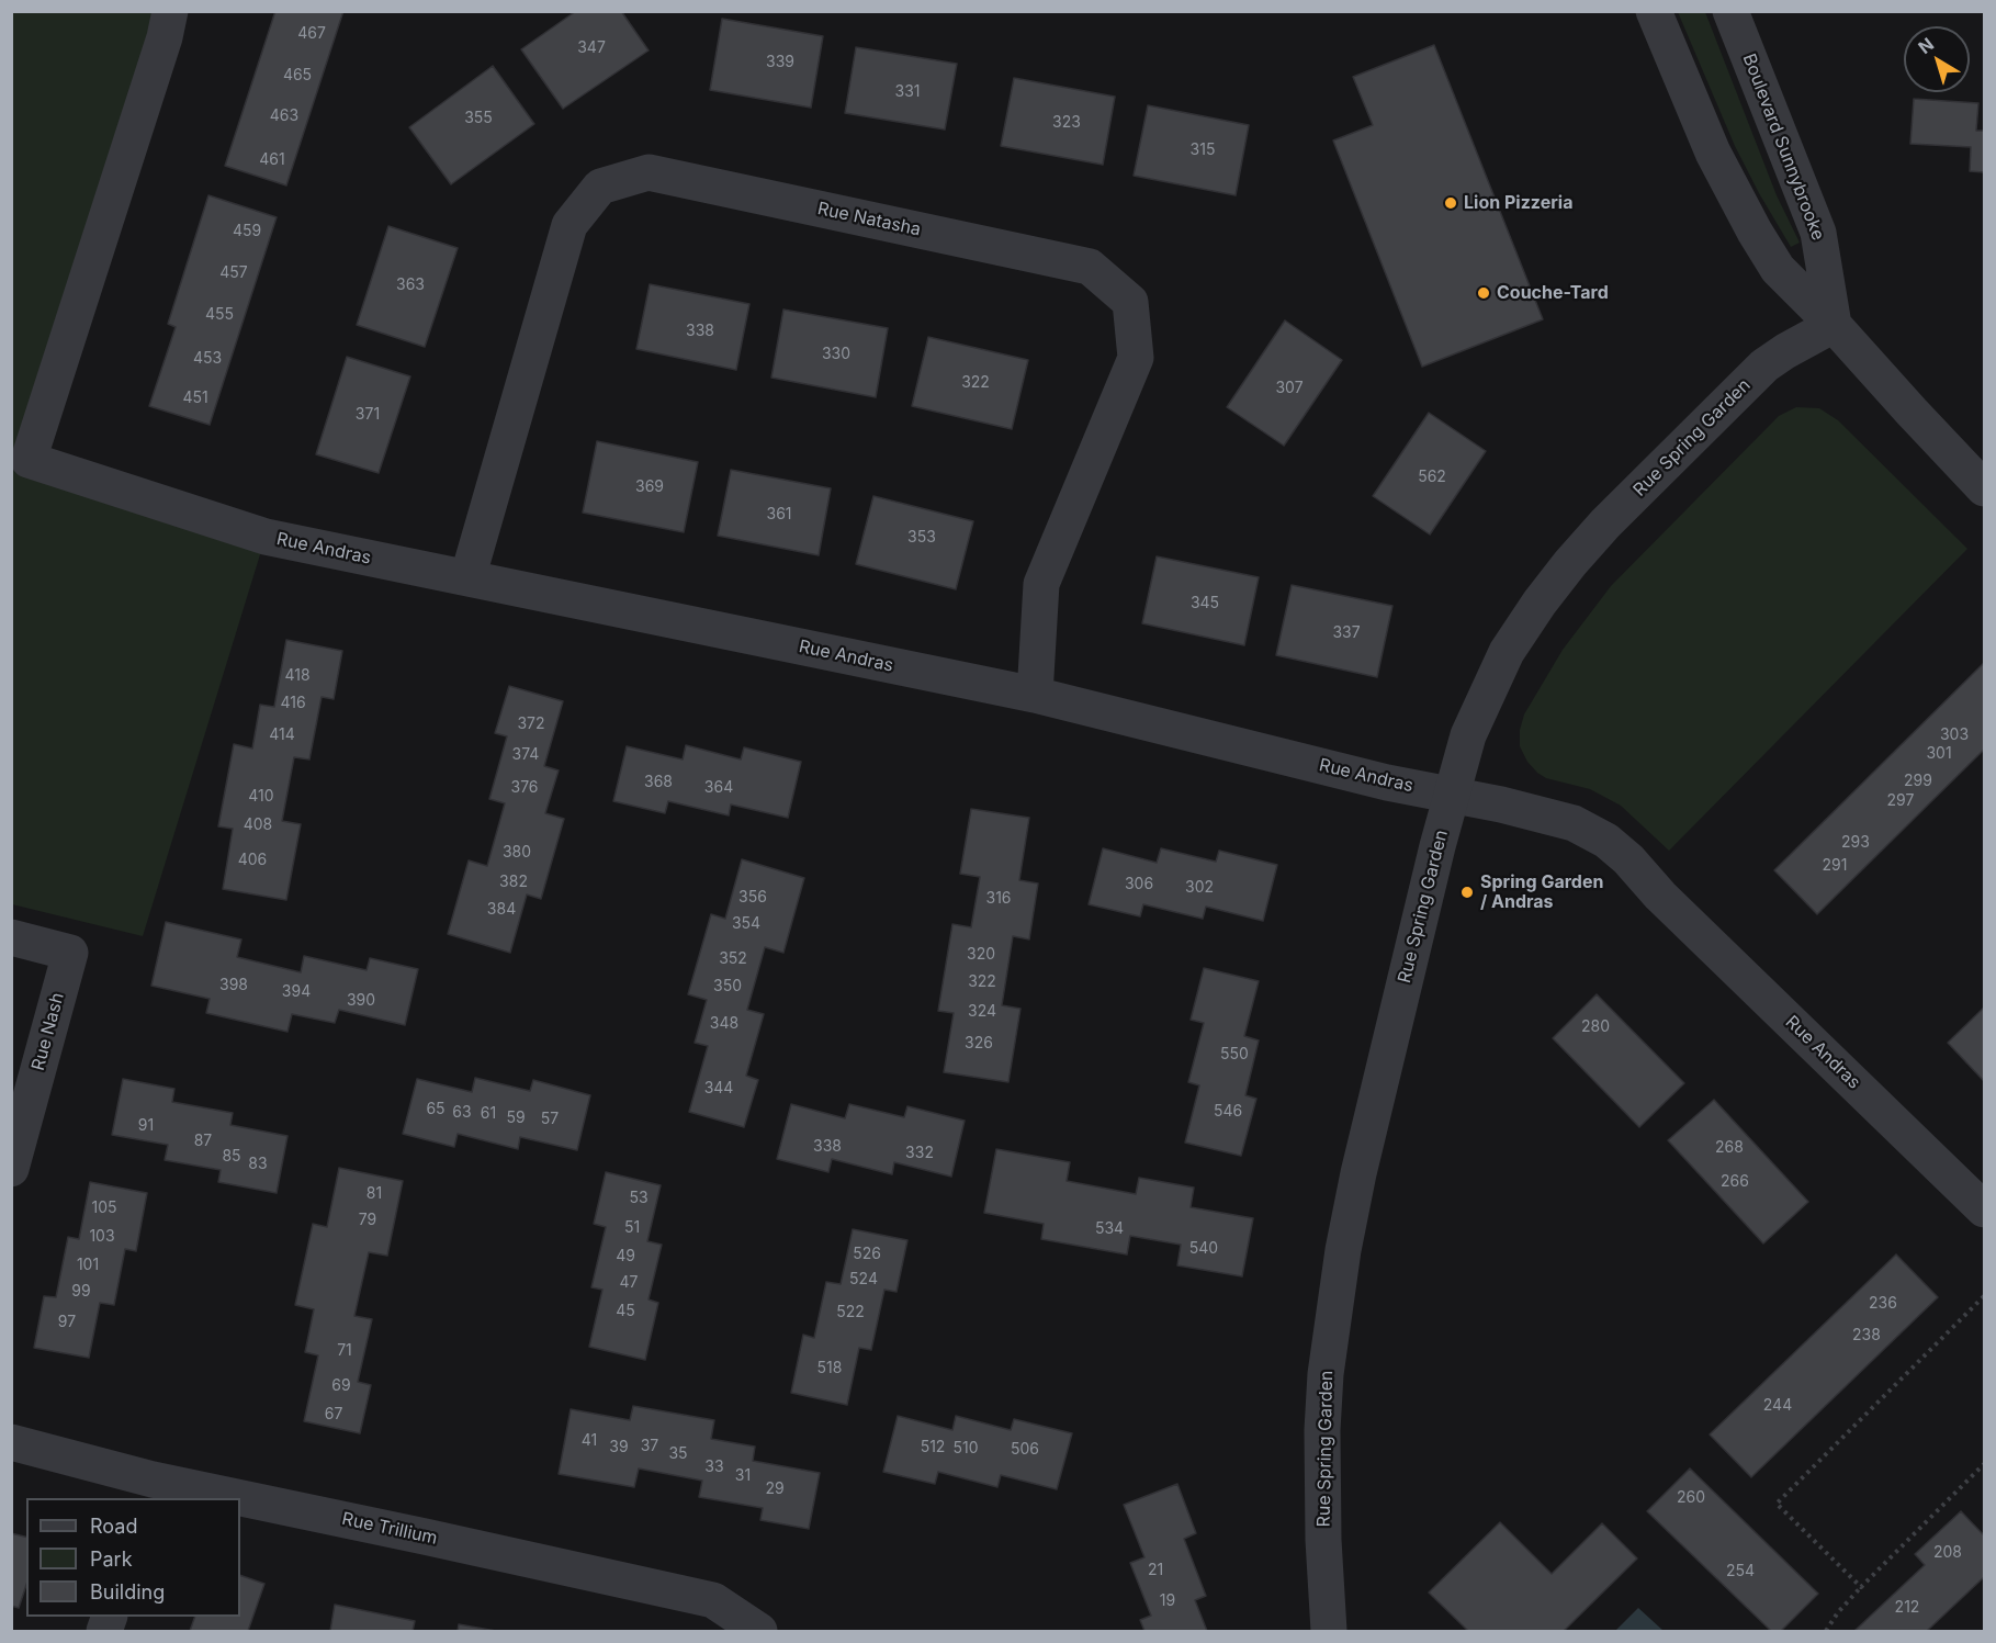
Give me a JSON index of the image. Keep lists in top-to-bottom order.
{
  "streets": {
    "street": [
      "Boulevard Sunnybrooke",
      "Rue Natasha",
      "Rue Spring Garden",
      "Rue Andras",
      "Rue Nash",
      "Rue Trillium"
    ]
  },
  "crossings": [
    ["Boulevard Sunnybrooke", "Rue Spring Garden"],
    ["Rue Natasha", "Rue Andras"],
    ["Rue Spring Garden", "Rue Andras"]
  ],
  "places": ["Lion Pizzeria", "Couche-Tard", "Spring Garden / Andras"],
  "house_numbers": [
    "467",
    "347",
    "339",
    "465",
    "331",
    "463",
    "355",
    "323",
    "315",
    "461",
    "459",
    "457",
    "363",
    "455",
    "338",
    "330",
    "453",
    "322",
    "307",
    "451",
    "371",
    "562",
    "369",
    "361",
    "353",
    "345",
    "337",
    "418",
    "416",
    "372",
    "414",
    "303",
    "301",
    "374",
    "299",
    "368",
    "376",
    "364",
    "410",
    "297",
    "408",
    "293",
    "380",
    "406",
    "291",
    "382",
    "306",
    "302",
    "356",
    "316",
    "384",
    "354",
    "320",
    "352",
    "322",
    "398",
    "350",
    "394",
    "390",
    "324",
    "348",
    "280",
    "326",
    "550",
    "344",
    "65",
    "546",
    "63",
    "61",
    "59",
    "57",
    "91",
    "87",
    "338",
    "268",
    "332",
    "85",
    "83",
    "266",
    "81",
    "53",
    "105",
    "79",
    "51",
    "534",
    "103",
    "540",
    "526",
    "49",
    "101",
    "524",
    "47",
    "99",
    "236",
    "45",
    "522",
    "97",
    "238",
    "71",
    "518",
    "69",
    "244",
    "67",
    "41",
    "37",
    "39",
    "512",
    "510",
    "506",
    "35",
    "33",
    "31",
    "29",
    "260",
    "208",
    "21",
    "254",
    "19",
    "212"
  ],
  "legend": ["Road", "Park", "Building"],
  "north": "top left"
}
